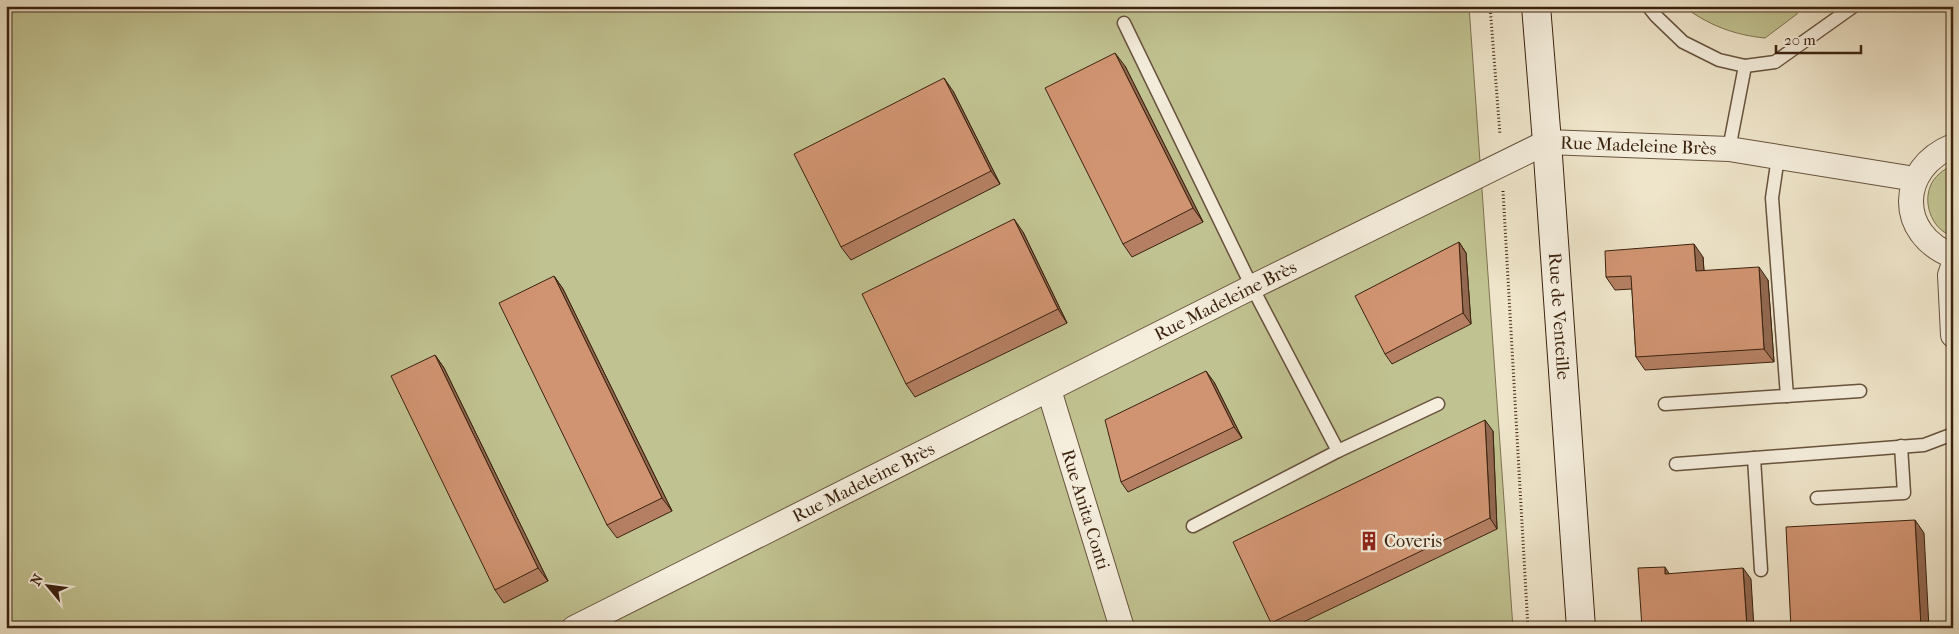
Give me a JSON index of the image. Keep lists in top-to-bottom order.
{
  "streets": {
    "street": ["Rue Madeleine Brès", "Rue de Venteille", "Rue Anita Conti"]
  },
  "crossings": [
    ["Rue Madeleine Brès", "Rue de Venteille"],
    ["Rue Madeleine Brès", "Rue Anita Conti"]
  ],
  "places": {
    "building": ["Coveris"]
  },
  "scale_bar": "20 m",
  "north": "top left"
}
